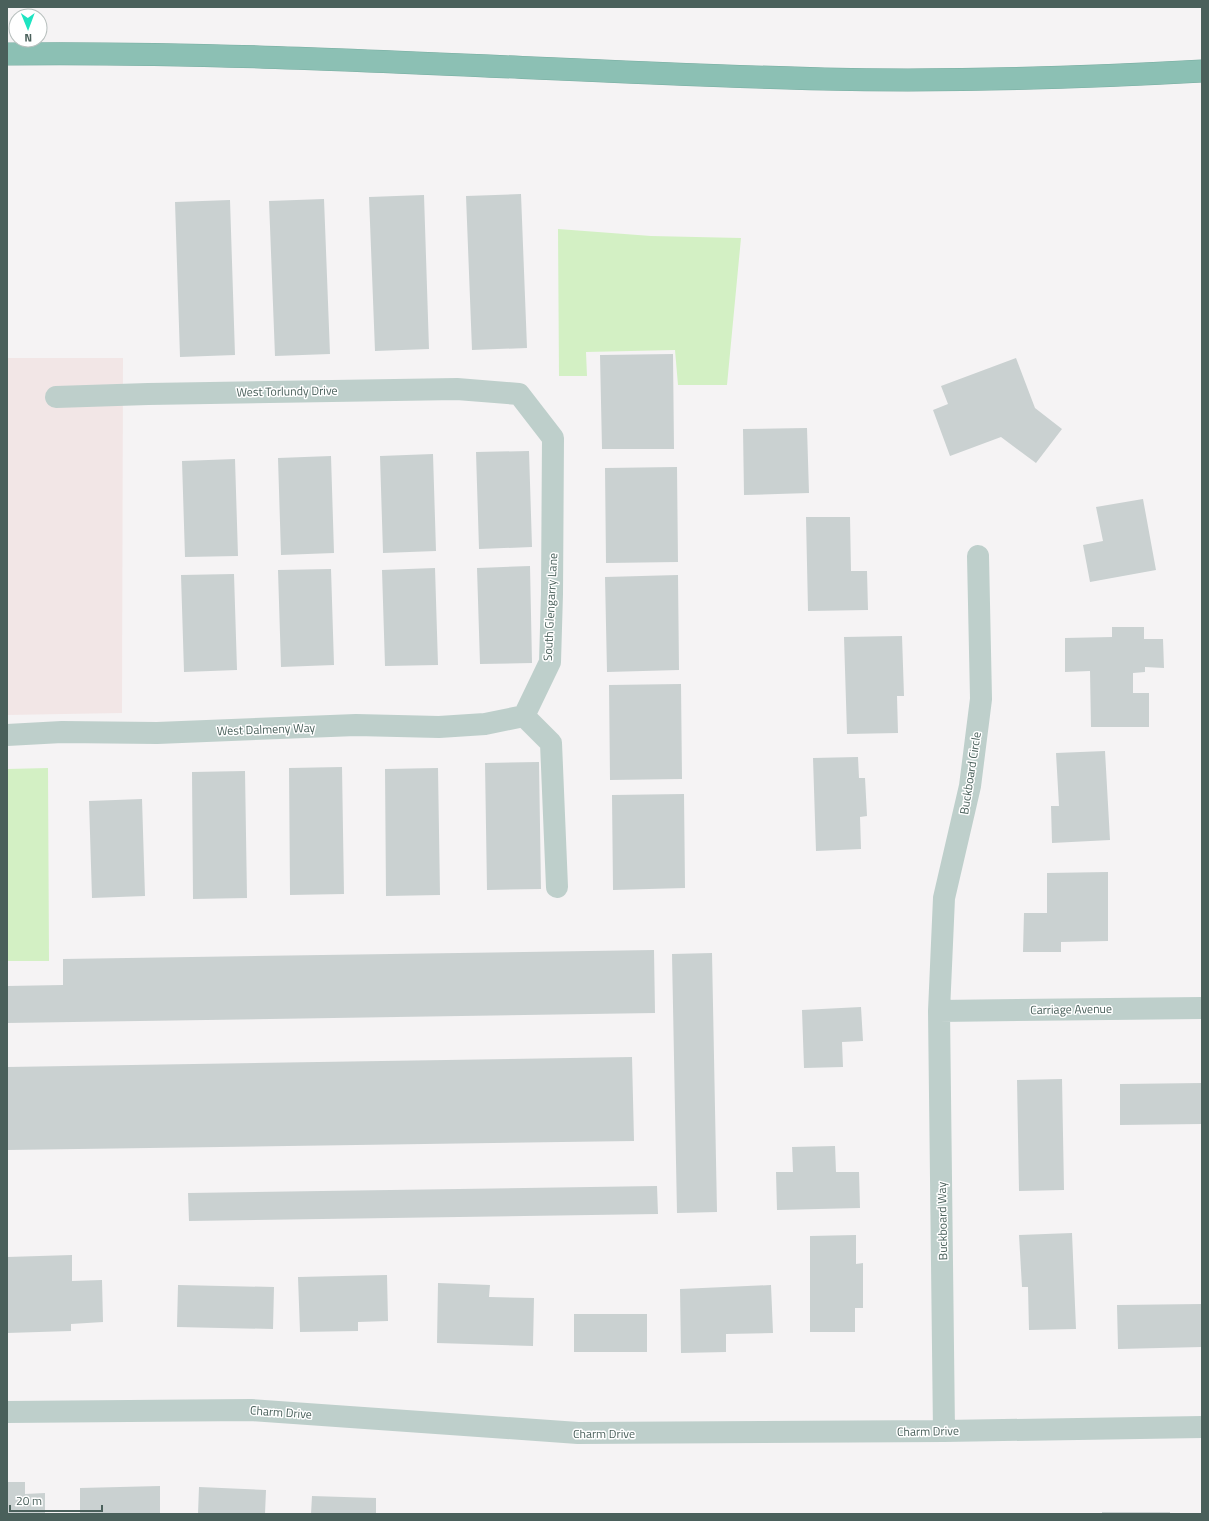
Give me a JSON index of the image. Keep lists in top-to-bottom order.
{
  "streets": {
    "street": [
      "West Torlundy Drive",
      "South Glengarry Lane",
      "West Dalmeny Way",
      "Buckboard Circle",
      "Carriage Avenue",
      "Buckboard Way",
      "Charm Drive"
    ]
  },
  "crossings": [
    ["West Torlundy Drive", "South Glengarry Lane"],
    ["South Glengarry Lane", "West Dalmeny Way"],
    ["Buckboard Circle", "Carriage Avenue"],
    ["Buckboard Circle", "Buckboard Way"],
    ["Carriage Avenue", "Buckboard Way"],
    ["Buckboard Way", "Charm Drive"]
  ],
  "scale_bar": "20 m",
  "north": "bottom"
}
